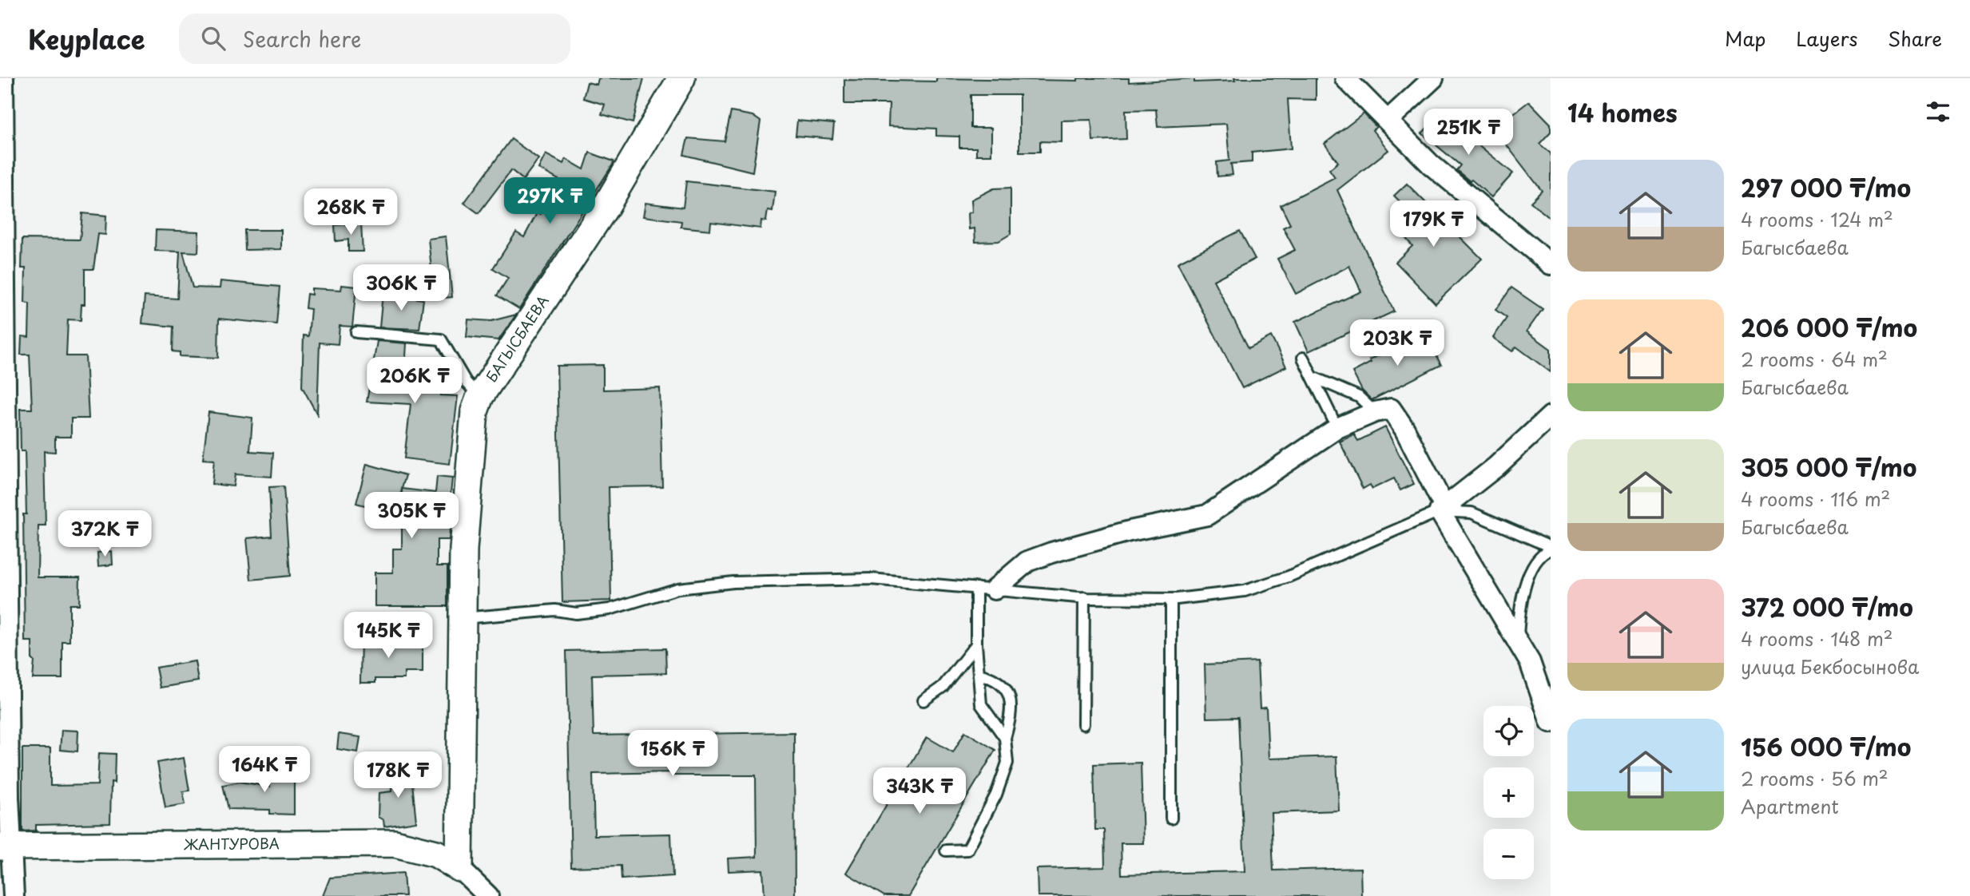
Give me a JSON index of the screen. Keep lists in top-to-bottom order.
{
  "streets": {
    "street": ["БАГЫСБАЕВА", "ЖАНТУРОВА"]
  },
  "crossings": [
    ["БАГЫСБАЕВА", "ЖАНТУРОВА"]
  ],
  "page": {
    "header": "Keyplace",
    "search": "Search here",
    "nav": ["Map", "Layers", "Share"],
    "heading": "14 homes",
    "price": [
      "251K ₸",
      "297K ₸",
      "268K ₸",
      "179K ₸",
      "306K ₸",
      "203K ₸",
      "206K ₸",
      "305K ₸",
      "372K ₸",
      "145K ₸",
      "156K ₸",
      "164K ₸",
      "178K ₸",
      "343K ₸"
    ],
    "list": [
      {
        "name": "297 000 ₸/mo",
        "note": "4 rooms · 124 m² · Багысбаева"
      },
      {
        "name": "206 000 ₸/mo",
        "note": "2 rooms · 64 m² · Багысбаева"
      },
      {
        "name": "305 000 ₸/mo",
        "note": "4 rooms · 116 m² · Багысбаева"
      },
      {
        "name": "372 000 ₸/mo",
        "note": "4 rooms · 148 m² · улица Бекбосынова"
      },
      {
        "name": "156 000 ₸/mo",
        "note": "2 rooms · 56 m² · Apartment"
      }
    ],
    "map_buttons": ["+", "−"]
  }
}
